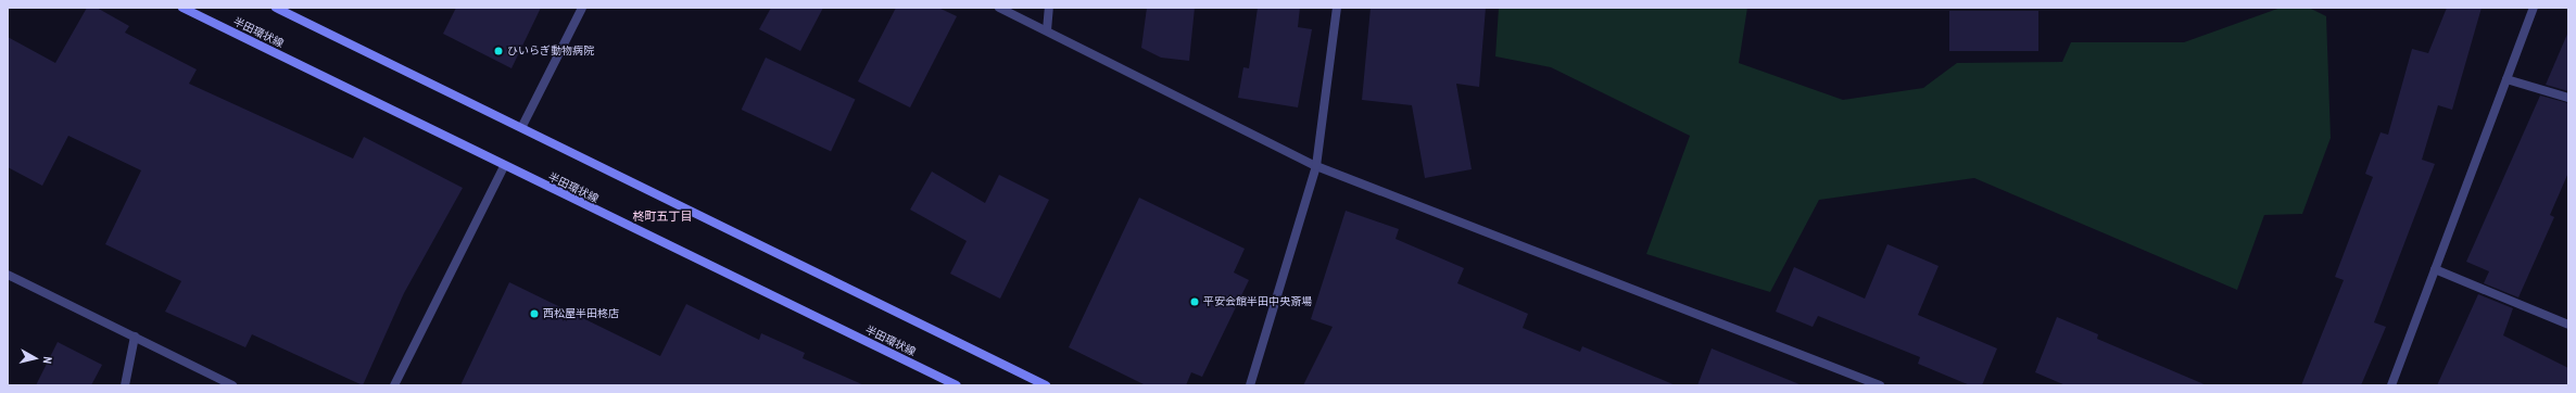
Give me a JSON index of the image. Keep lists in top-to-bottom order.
{
  "streets": {
    "main road": ["半田環状線"]
  },
  "districts": ["柊町五丁目"],
  "places": ["ひいらぎ動物病院", "平安会館半田中央斎場", "西松屋半田柊店"],
  "north": "right"
}
